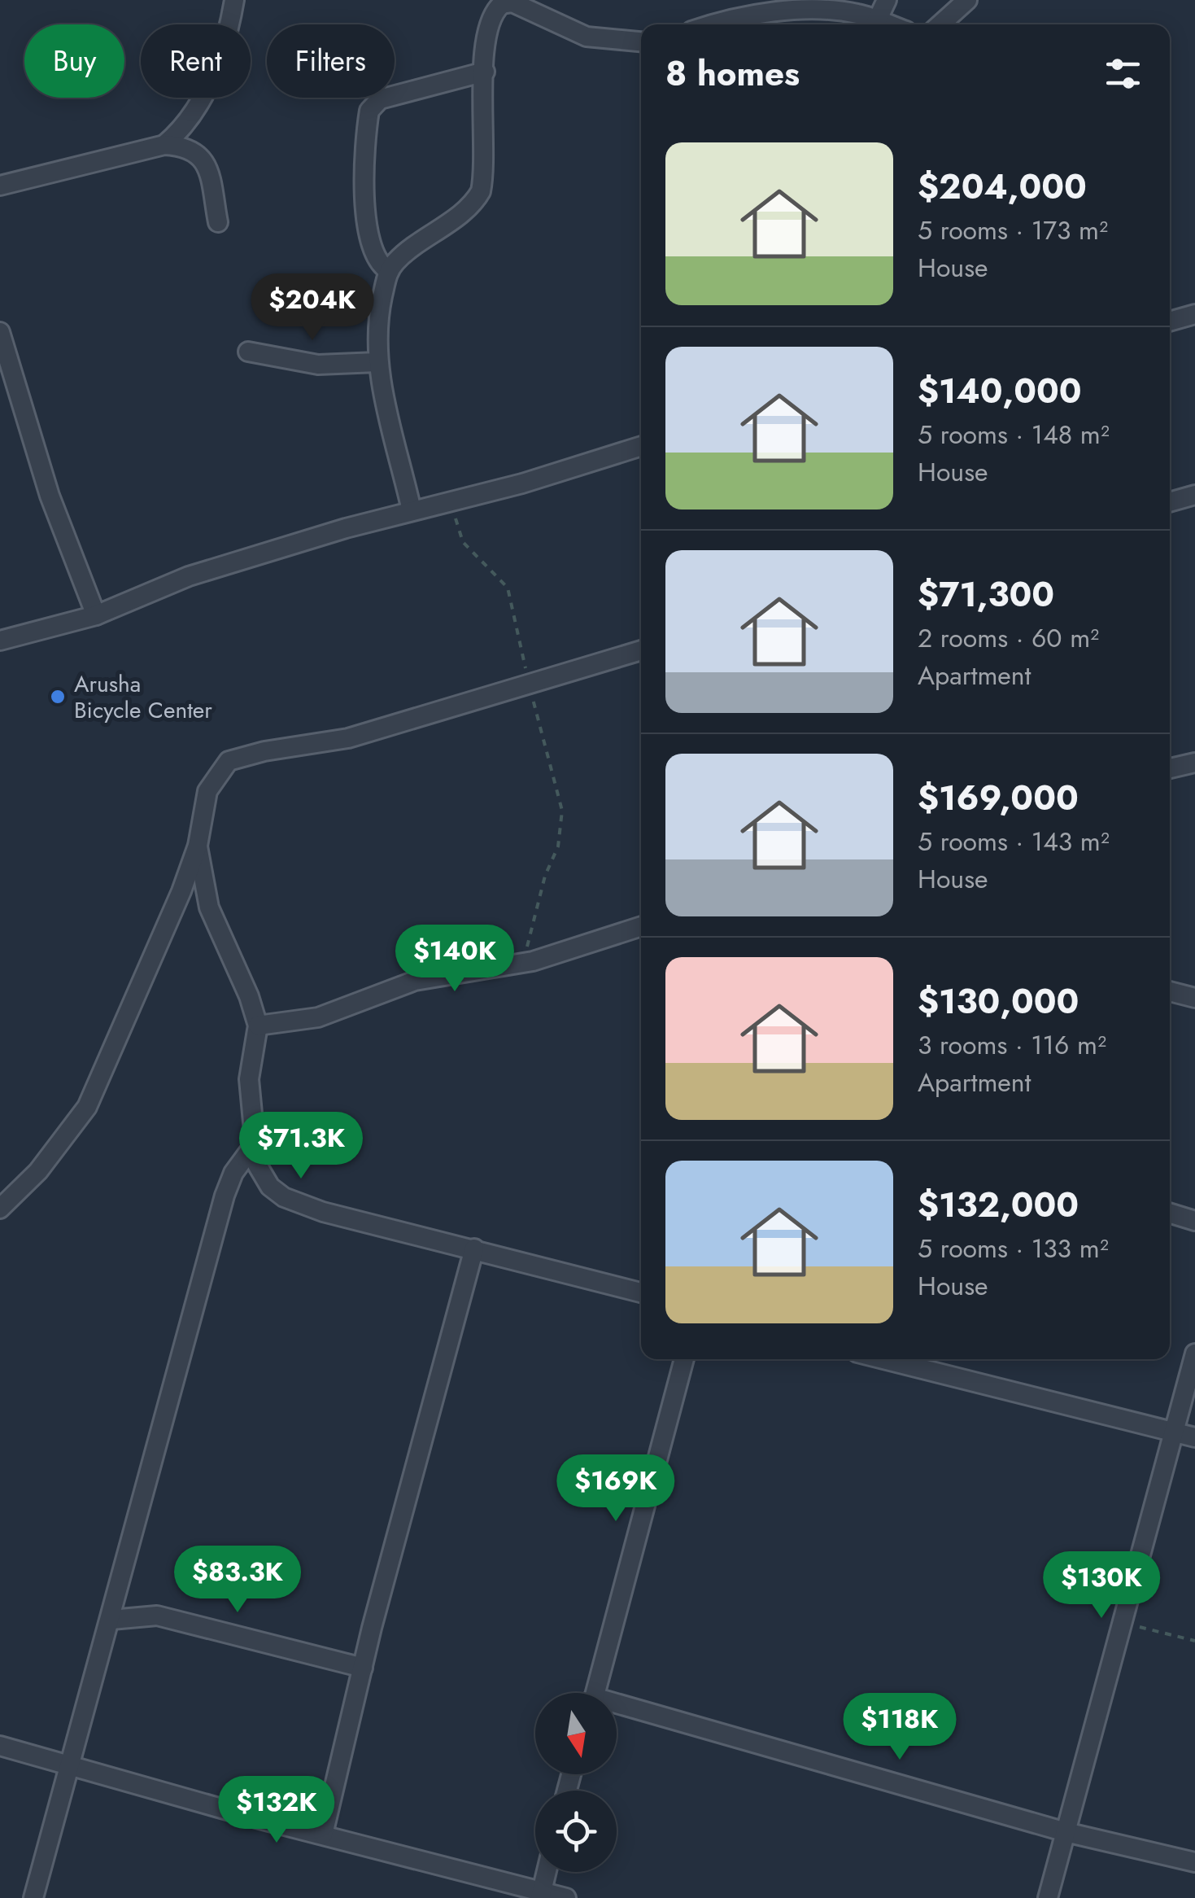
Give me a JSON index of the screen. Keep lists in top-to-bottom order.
{
  "places": ["Arusha Bicycle Center"],
  "north": "bottom",
  "page": {
    "chip": ["Buy", "Rent", "Filters"],
    "heading": "8 homes",
    "list": [
      {
        "name": "$204,000",
        "note": "5 rooms · 173 m² · House"
      },
      {
        "name": "$140,000",
        "note": "5 rooms · 148 m² · House"
      },
      {
        "name": "$71,300",
        "note": "2 rooms · 60 m² · Apartment"
      },
      {
        "name": "$169,000",
        "note": "5 rooms · 143 m² · House"
      },
      {
        "name": "$130,000",
        "note": "3 rooms · 116 m² · Apartment"
      },
      {
        "name": "$132,000",
        "note": "5 rooms · 133 m² · House"
      }
    ],
    "price": [
      "$204K",
      "$140K",
      "$71.3K",
      "$169K",
      "$83.3K",
      "$130K",
      "$118K",
      "$132K"
    ]
  }
}
